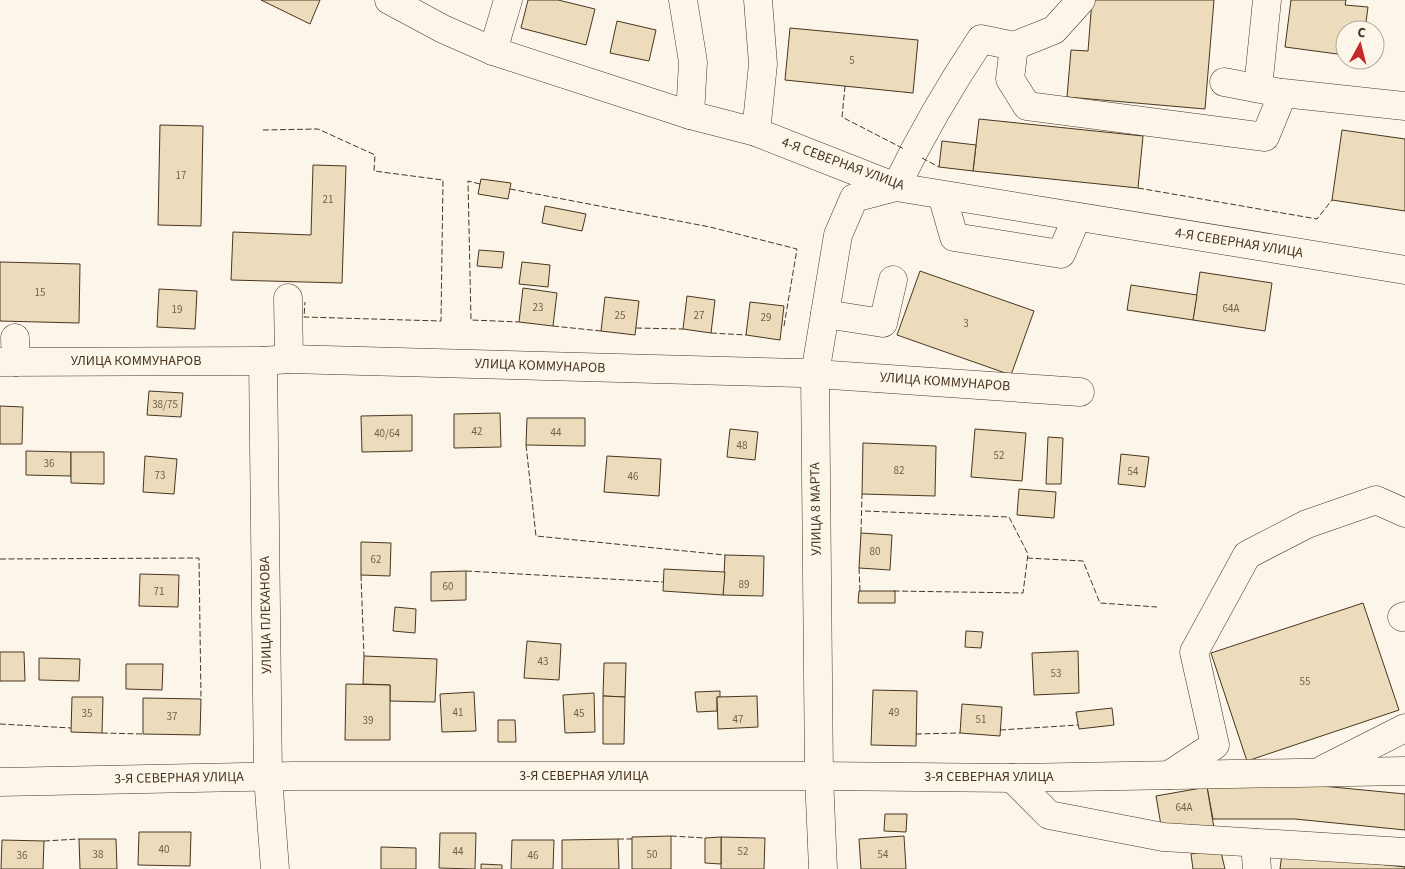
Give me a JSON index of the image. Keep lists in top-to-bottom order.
{
  "streets": {
    "street": [
      "4-Я СЕВЕРНАЯ УЛИЦА",
      "УЛИЦА КОММУНАРОВ",
      "УЛИЦА 8 МАРТА",
      "УЛИЦА ПЛЕХАНОВА",
      "3-Я СЕВЕРНАЯ УЛИЦА"
    ]
  },
  "crossings": [
    ["УЛИЦА КОММУНАРОВ", "УЛИЦА 8 МАРТА"],
    ["УЛИЦА КОММУНАРОВ", "УЛИЦА ПЛЕХАНОВА"],
    ["УЛИЦА 8 МАРТА", "3-Я СЕВЕРНАЯ УЛИЦА"],
    ["УЛИЦА ПЛЕХАНОВА", "3-Я СЕВЕРНАЯ УЛИЦА"]
  ],
  "house_numbers": [
    "5",
    "17",
    "21",
    "15",
    "23",
    "64А",
    "19",
    "25",
    "27",
    "29",
    "3",
    "38/75",
    "42",
    "44",
    "40/64",
    "48",
    "52",
    "36",
    "82",
    "54",
    "73",
    "46",
    "80",
    "62",
    "89",
    "60",
    "71",
    "43",
    "53",
    "55",
    "41",
    "49",
    "35",
    "45",
    "37",
    "47",
    "51",
    "39",
    "64А",
    "40",
    "44",
    "52",
    "38",
    "50",
    "54",
    "36",
    "46"
  ],
  "north": "top"
}
